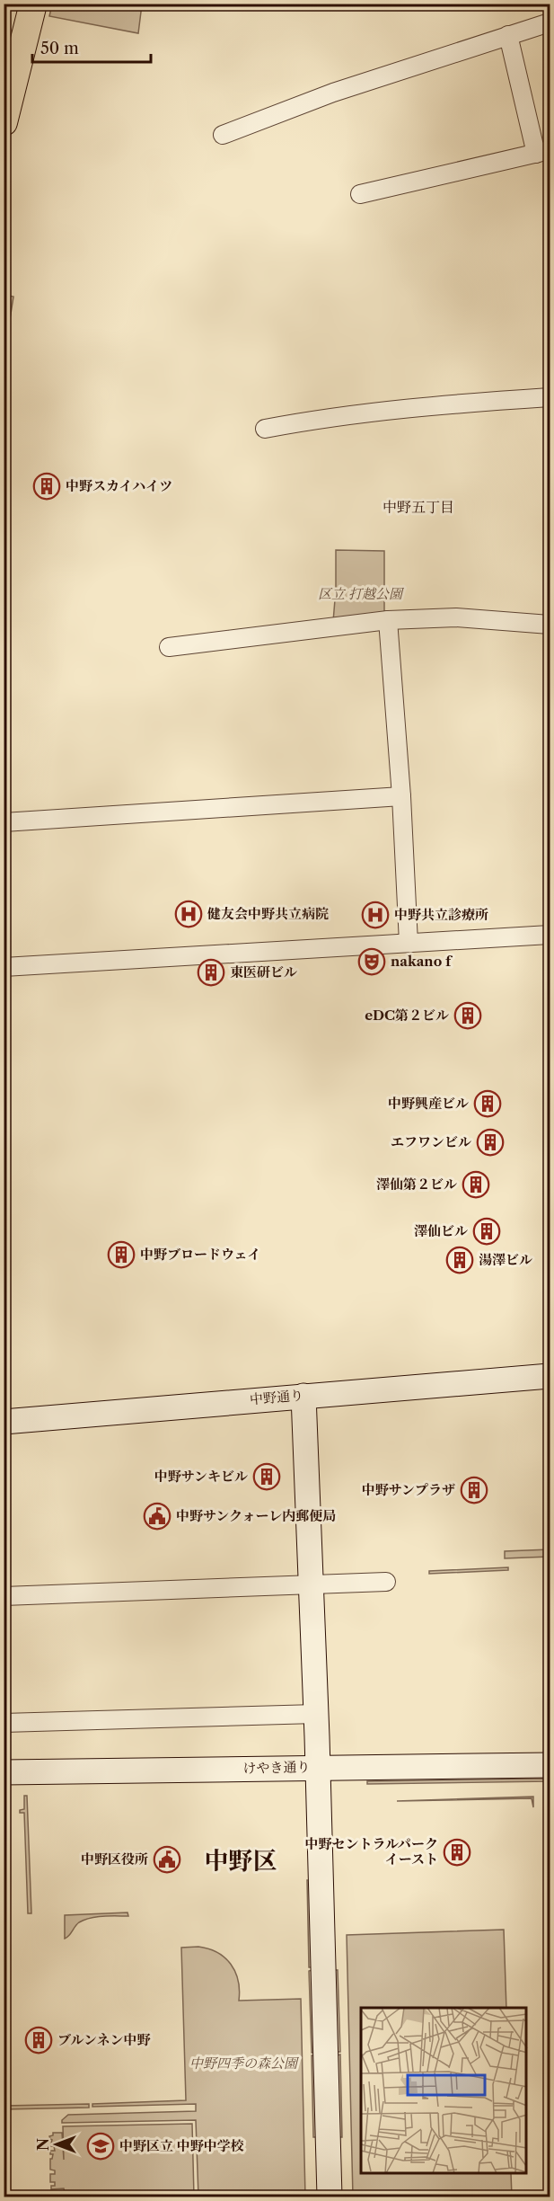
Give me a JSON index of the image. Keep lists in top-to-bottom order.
{
  "streets": {
    "street": ["中野通り", "けやき通り"]
  },
  "districts": ["中野五丁目", "中野区"],
  "parks": ["区立 打越公園", "中野四季の森公園"],
  "places": {
    "building": [
      "中野スカイハイツ",
      "東医研ビル",
      "eDC第２ビル",
      "中野興産ビル",
      "エフワンビル",
      "澤仙第２ビル",
      "澤仙ビル",
      "中野ブロードウェイ",
      "湯澤ビル",
      "中野サンキビル",
      "中野サンプラザ",
      "中野セントラルパーク イースト",
      "ブルンネン中野"
    ],
    "hospital": ["健友会中野共立病院", "中野共立診療所"],
    "theatre": ["nakano f"],
    "public building": ["中野サンクォーレ内郵便局", "中野区役所"],
    "school or university": ["中野区立 中野中学校"]
  },
  "scale_bar": "50 m",
  "north": "left"
}
